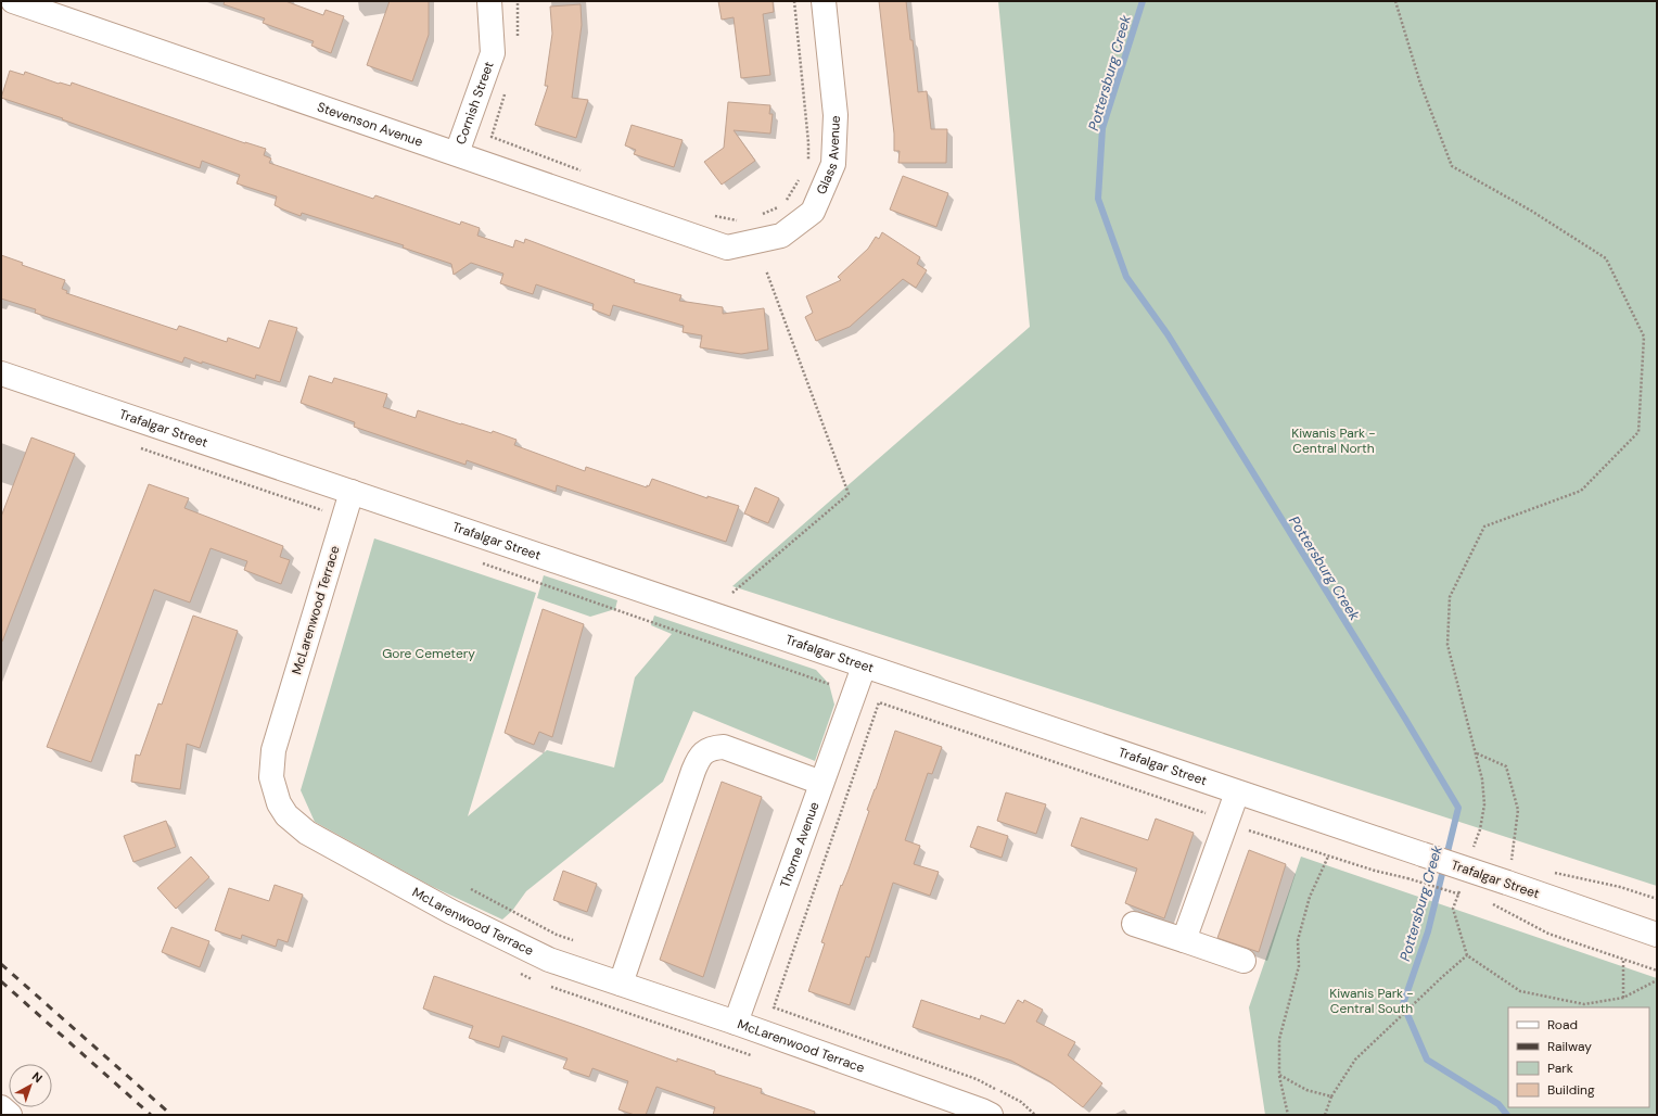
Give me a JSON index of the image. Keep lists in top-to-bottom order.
{
  "streets": {
    "street": [
      "Cornish Street",
      "Stevenson Avenue",
      "Glass Avenue",
      "Trafalgar Street",
      "McLarenwood Terrace",
      "Thorne Avenue"
    ]
  },
  "crossings": [
    ["Cornish Street", "Stevenson Avenue"],
    ["Stevenson Avenue", "Glass Avenue"],
    ["Trafalgar Street", "McLarenwood Terrace"],
    ["Trafalgar Street", "Thorne Avenue"],
    ["McLarenwood Terrace", "Thorne Avenue"]
  ],
  "water": ["Pottersburg Creek"],
  "parks": ["Kiwanis Park - Central North", "Gore Cemetery", "Kiwanis Park - Central South"],
  "legend": [
    "Road",
    "Railway",
    "Park",
    "Building"
  ],
  "north": "top right"
}
